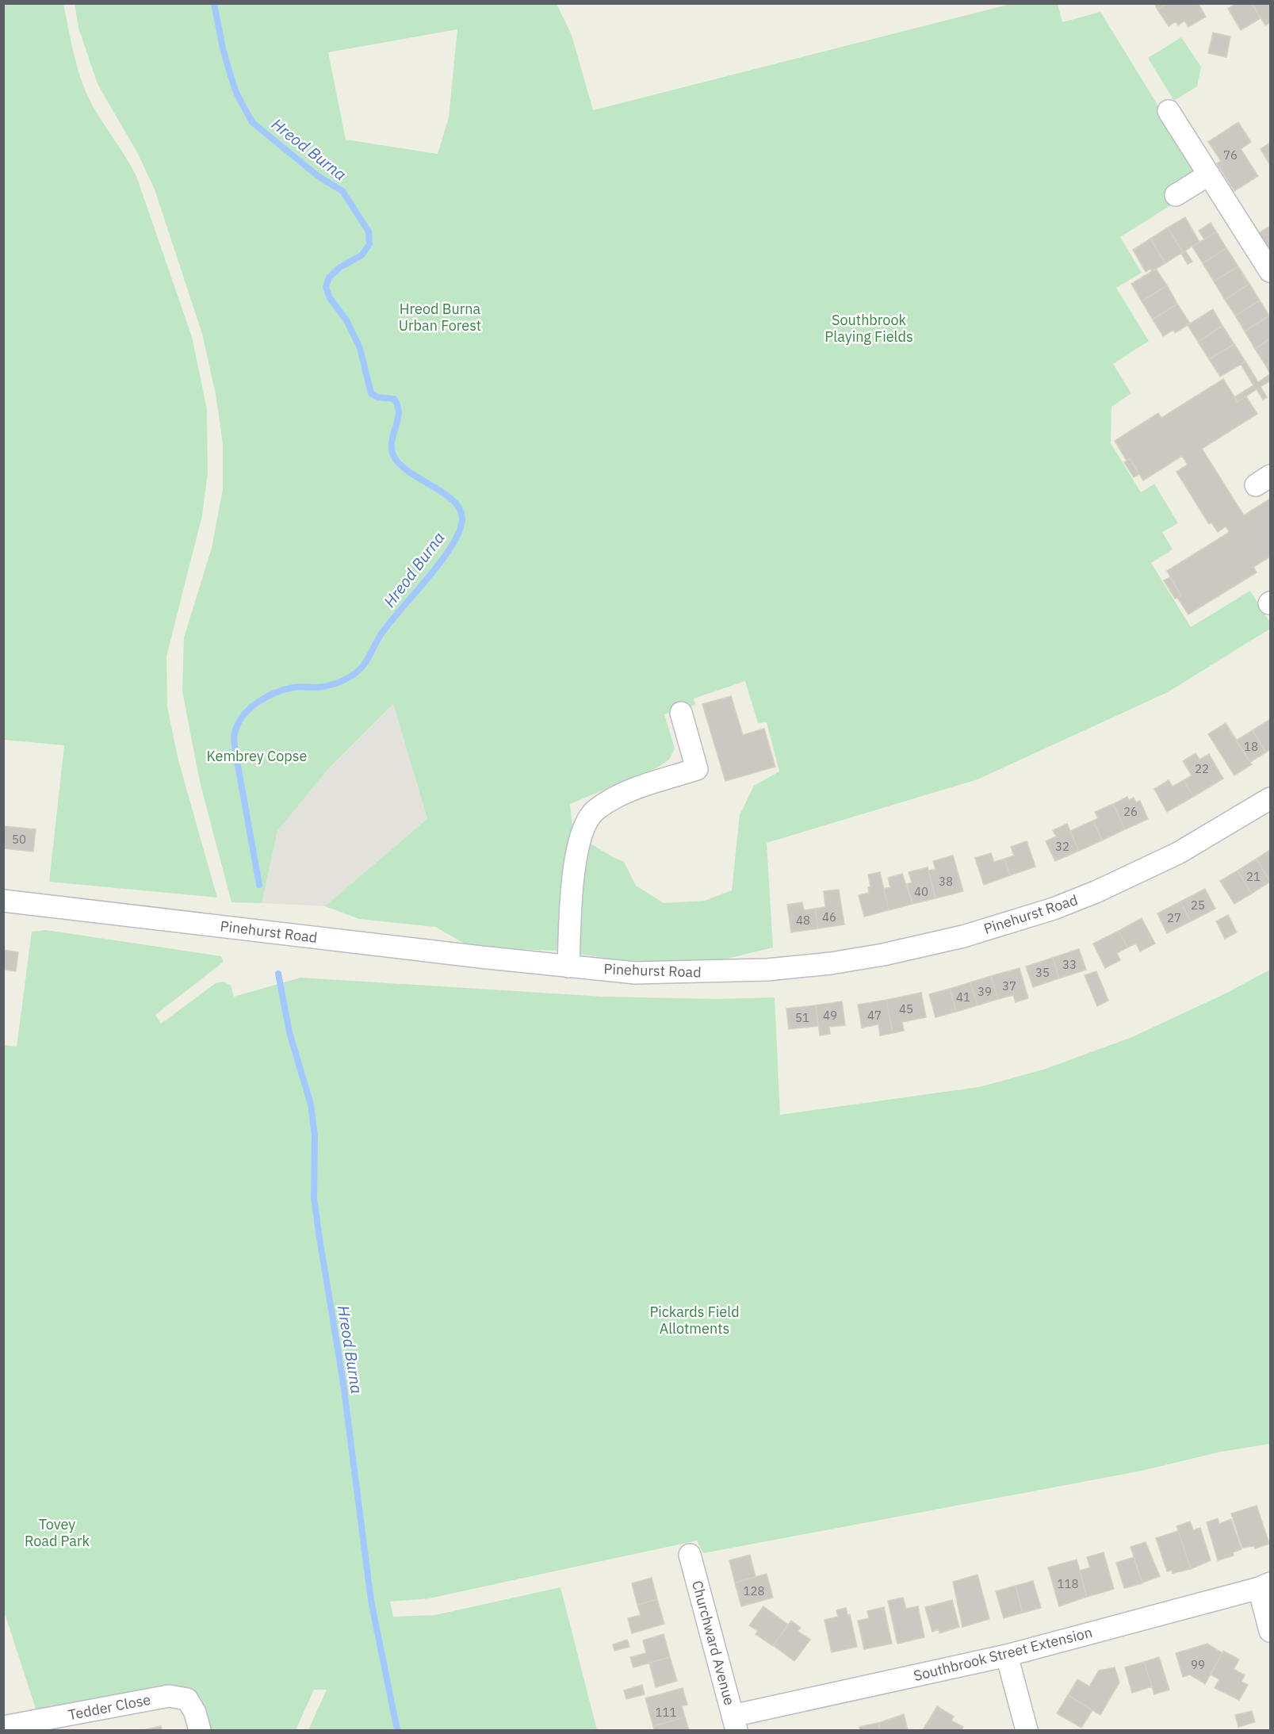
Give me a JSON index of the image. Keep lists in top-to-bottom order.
{
  "streets": {
    "street": [
      "Pinehurst Road",
      "Churchward Avenue",
      "Southbrook Street Extension",
      "Tedder Close"
    ]
  },
  "crossings": [
    ["Churchward Avenue", "Southbrook Street Extension"]
  ],
  "water": ["Hreod Burna"],
  "parks": [
    "Hreod Burna Urban Forest",
    "Southbrook Playing Fields",
    "Kembrey Copse",
    "Pickards Field Allotments",
    "Tovey Road Park"
  ],
  "house_numbers": [
    "76",
    "18",
    "22",
    "26",
    "50",
    "32",
    "21",
    "38",
    "40",
    "25",
    "46",
    "27",
    "48",
    "33",
    "35",
    "37",
    "39",
    "41",
    "45",
    "49",
    "47",
    "51",
    "118",
    "128",
    "99",
    "111"
  ]
}
